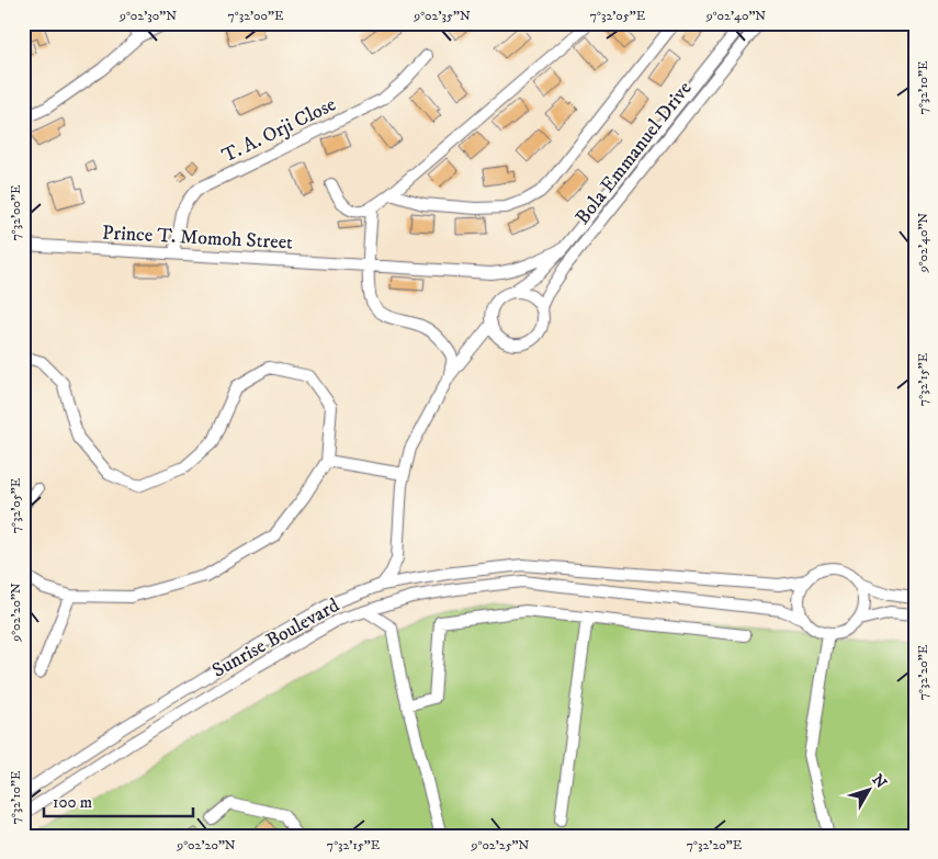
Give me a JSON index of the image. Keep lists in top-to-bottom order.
{
  "streets": {
    "street": [
      "T. A. Orji Close",
      "Bola Emmanuel Drive",
      "Prince T. Momoh Street",
      "Sunrise Boulevard"
    ]
  },
  "crossings": [
    ["T. A. Orji Close", "Prince T. Momoh Street"],
    ["Bola Emmanuel Drive", "Prince T. Momoh Street"]
  ],
  "scale_bar": "100 m",
  "north": "top right",
  "coordinates": [
    "9°02'30\"N",
    "7°32'00\"E",
    "9°02'35\"N",
    "7°32'05\"E",
    "9°02'40\"N",
    "7°32'10\"E",
    "7°32'15\"E",
    "9°02'20\"N",
    "7°32'20\"E",
    "9°02'25\"N"
  ]
}
